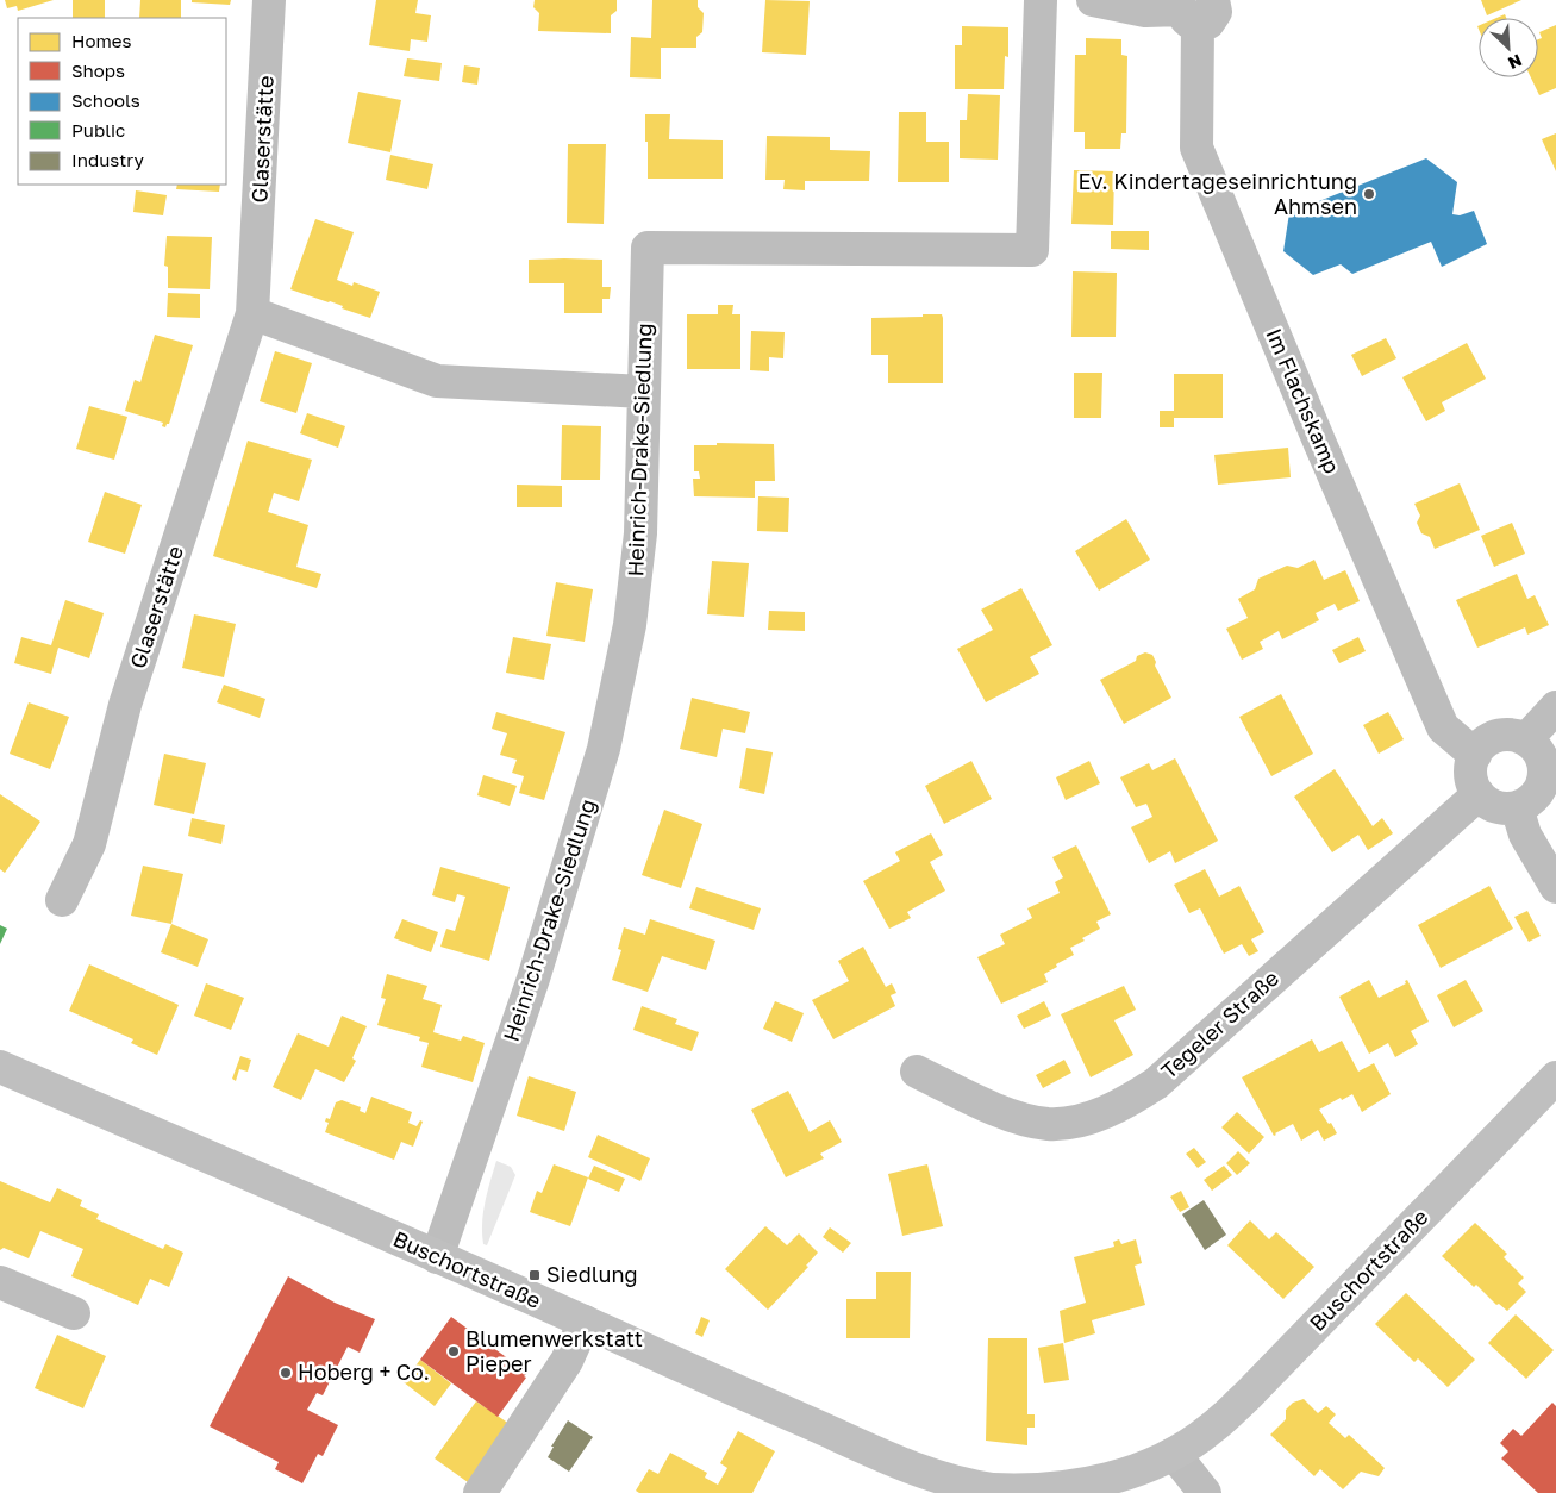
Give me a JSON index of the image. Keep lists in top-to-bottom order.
{
  "streets": {
    "main road": ["Buschortstraße"],
    "street": [
      "Glaserstätte",
      "Im Flachskamp",
      "Heinrich-Drake-Siedlung",
      "Tegeler Straße"
    ]
  },
  "crossings": [
    ["Im Flachskamp", "Tegeler Straße"],
    ["Heinrich-Drake-Siedlung", "Buschortstraße"]
  ],
  "places": {
    "other": ["Ev. Kindertageseinrichtung Ahmsen", "Blumenwerkstatt Pieper", "Hoberg + Co."],
    "transit": ["Siedlung"]
  },
  "legend": [
    "Homes",
    "Shops",
    "Schools",
    "Public",
    "Industry"
  ],
  "north": "bottom right"
}
